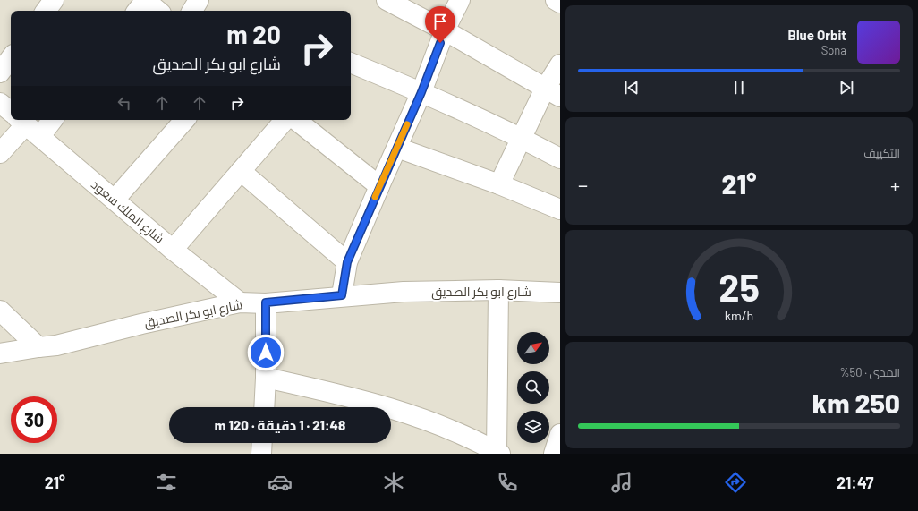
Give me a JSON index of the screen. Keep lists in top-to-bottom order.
{
  "streets": {
    "street": ["شارع الملك سعود", "شارع ابو بكر الصديق"]
  },
  "crossings": [
    ["شارع الملك سعود", "شارع ابو بكر الصديق"]
  ],
  "north": "top right",
  "page": {
    "turn": ["20 m", "شارع ابو بكر الصديق"],
    "song": ["Blue Orbit", "Sona"],
    "tile": [
      "التكييف",
      ["المدى · 50%", "250 km"]
    ],
    "heat": ["−", "21°", "+"],
    "limit": "30",
    "trip": "21:48 · 1 دقيقة · 120 m",
    "tabs": ["21:47", "21°"],
    "gauge": ["25", "km/h"]
  }
}
